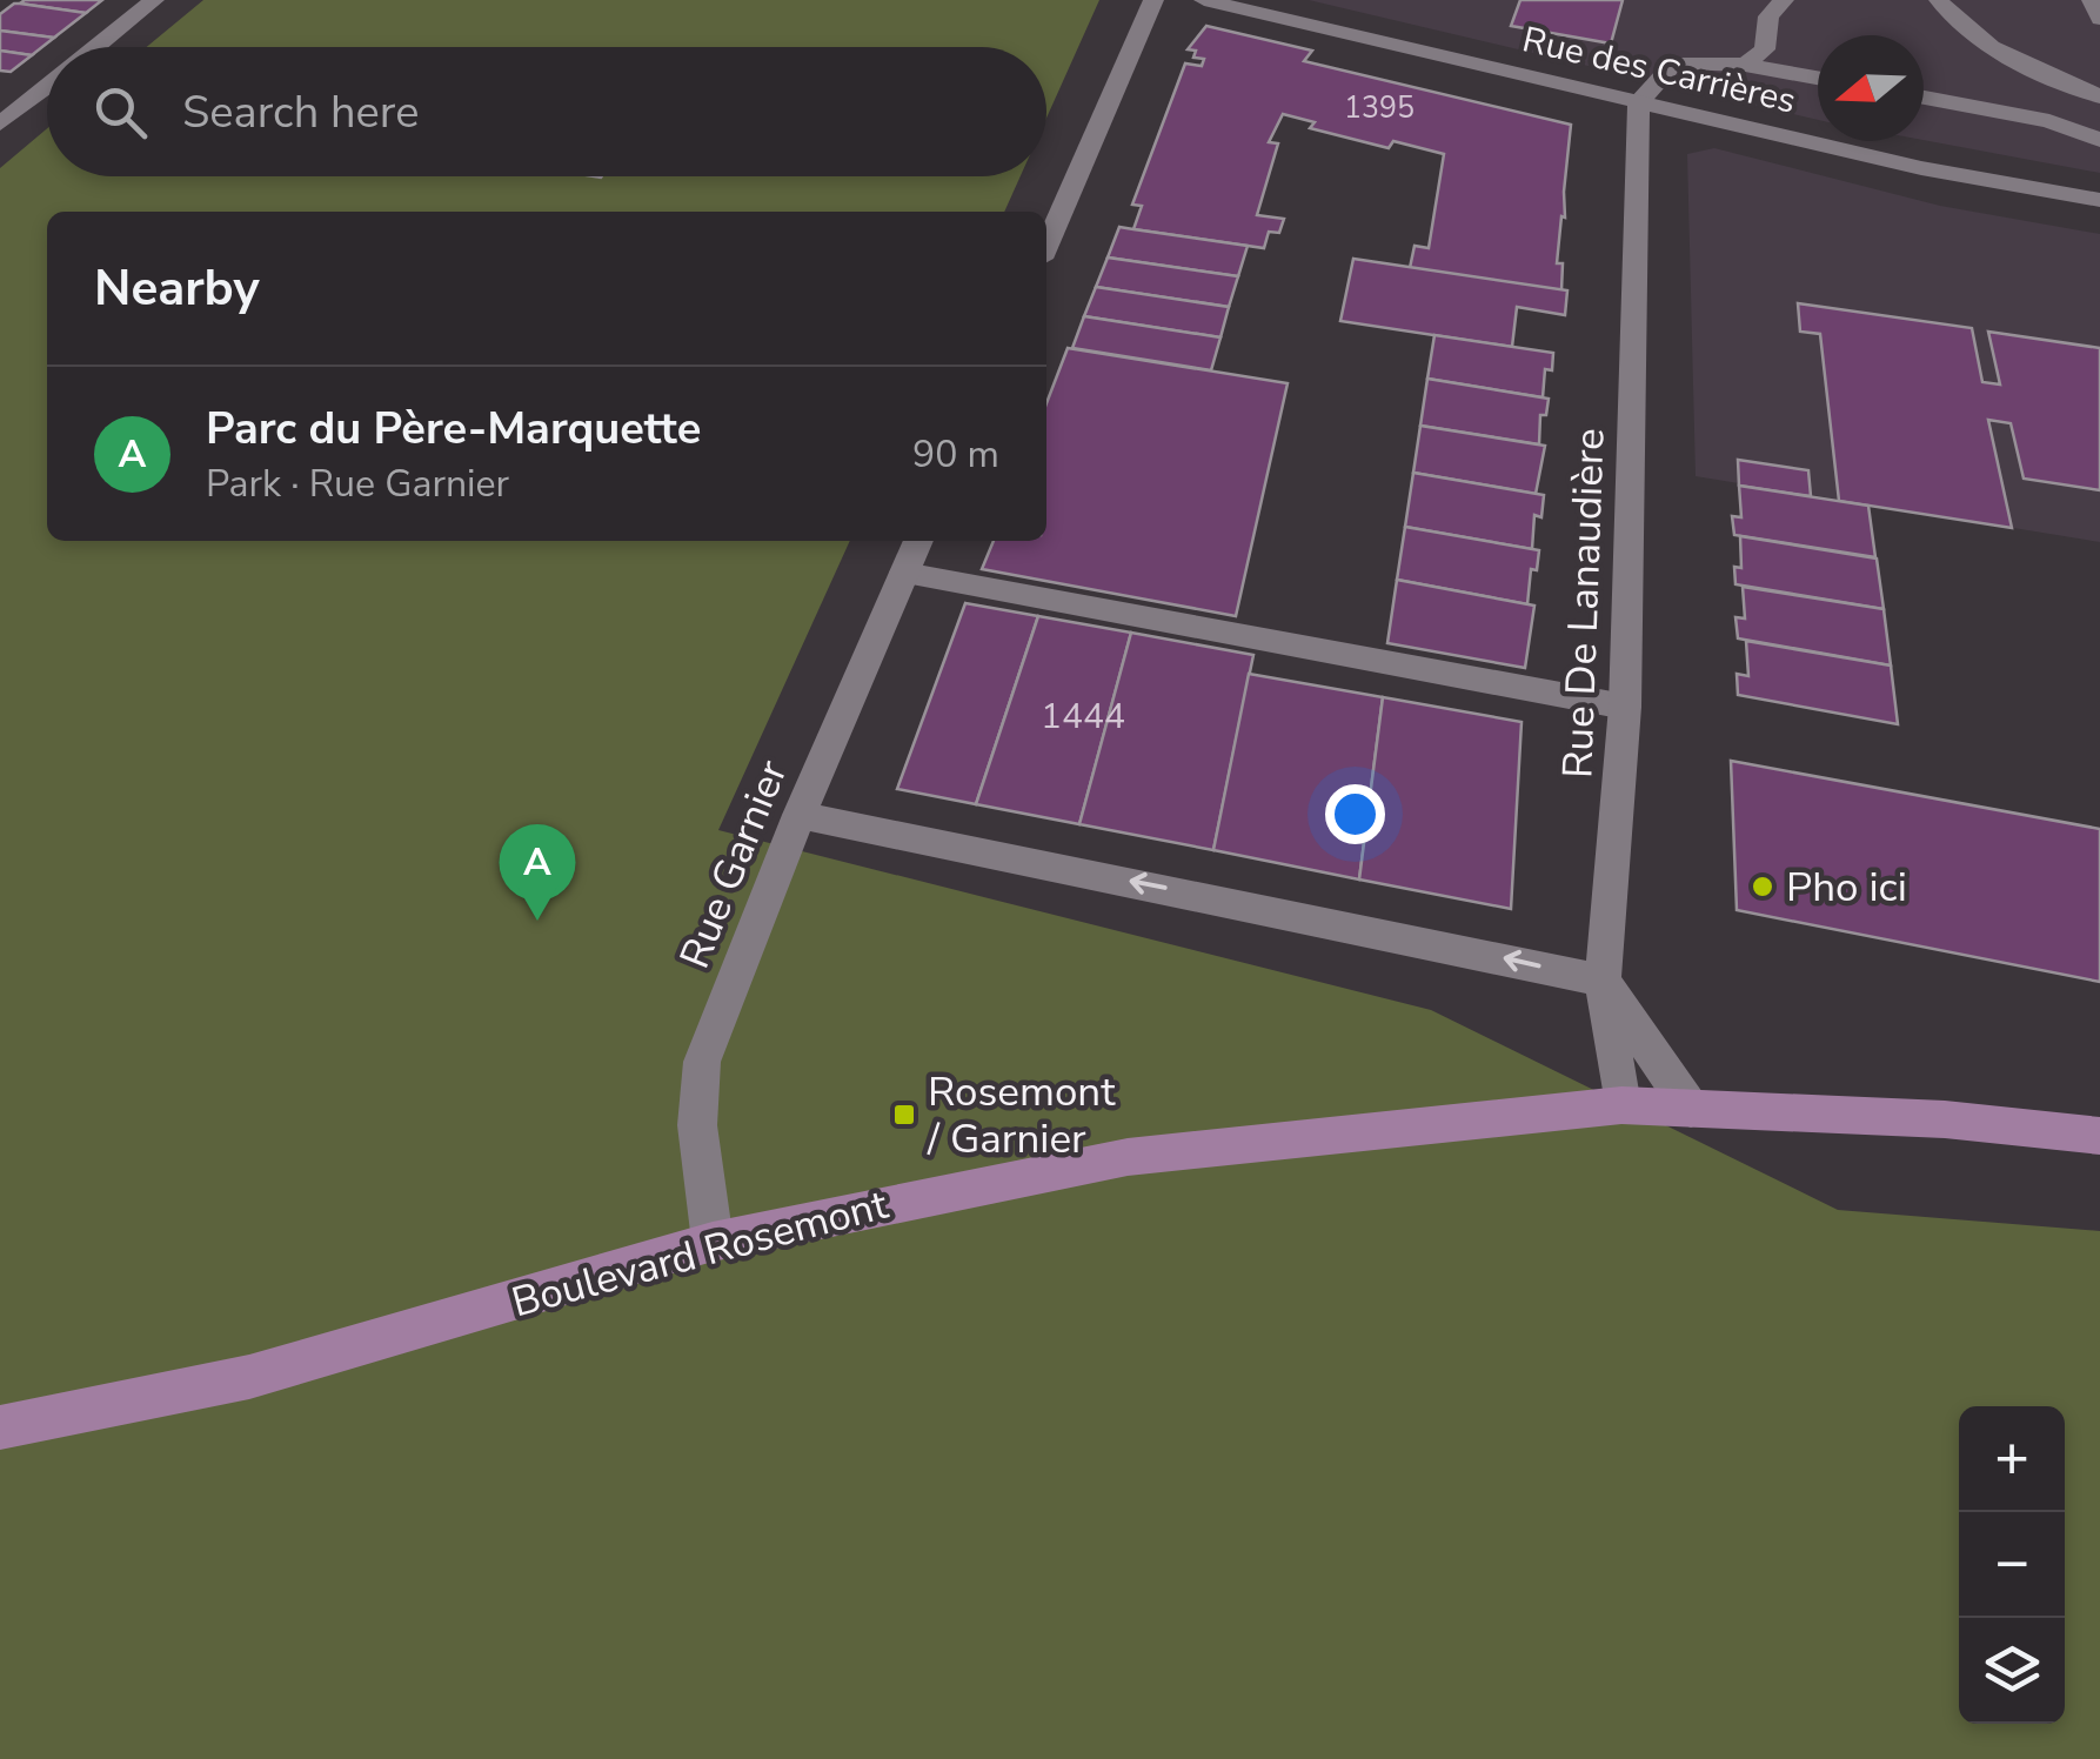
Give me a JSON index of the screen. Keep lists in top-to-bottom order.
{
  "streets": {
    "main road": ["Boulevard Rosemont"],
    "street": ["Rue des Carrières", "Rue De Lanaudière", "Rue Garnier"]
  },
  "crossings": [
    ["Rue des Carrières", "Rue De Lanaudière"],
    ["Rue De Lanaudière", "Boulevard Rosemont"],
    ["Rue Garnier", "Boulevard Rosemont"]
  ],
  "places": {
    "other": ["Pho ici"],
    "transit": ["Rosemont / Garnier"]
  },
  "house_numbers": ["1395", "1444"],
  "north": "left",
  "page": {
    "search": "Search here",
    "heading": "Nearby",
    "list": [
      {
        "mark": "A",
        "name": "Parc du Père-Marquette",
        "note": "Park · Rue Garnier",
        "value": "90 m"
      }
    ],
    "pins": "A",
    "map_buttons": ["+", "−"]
  }
}
